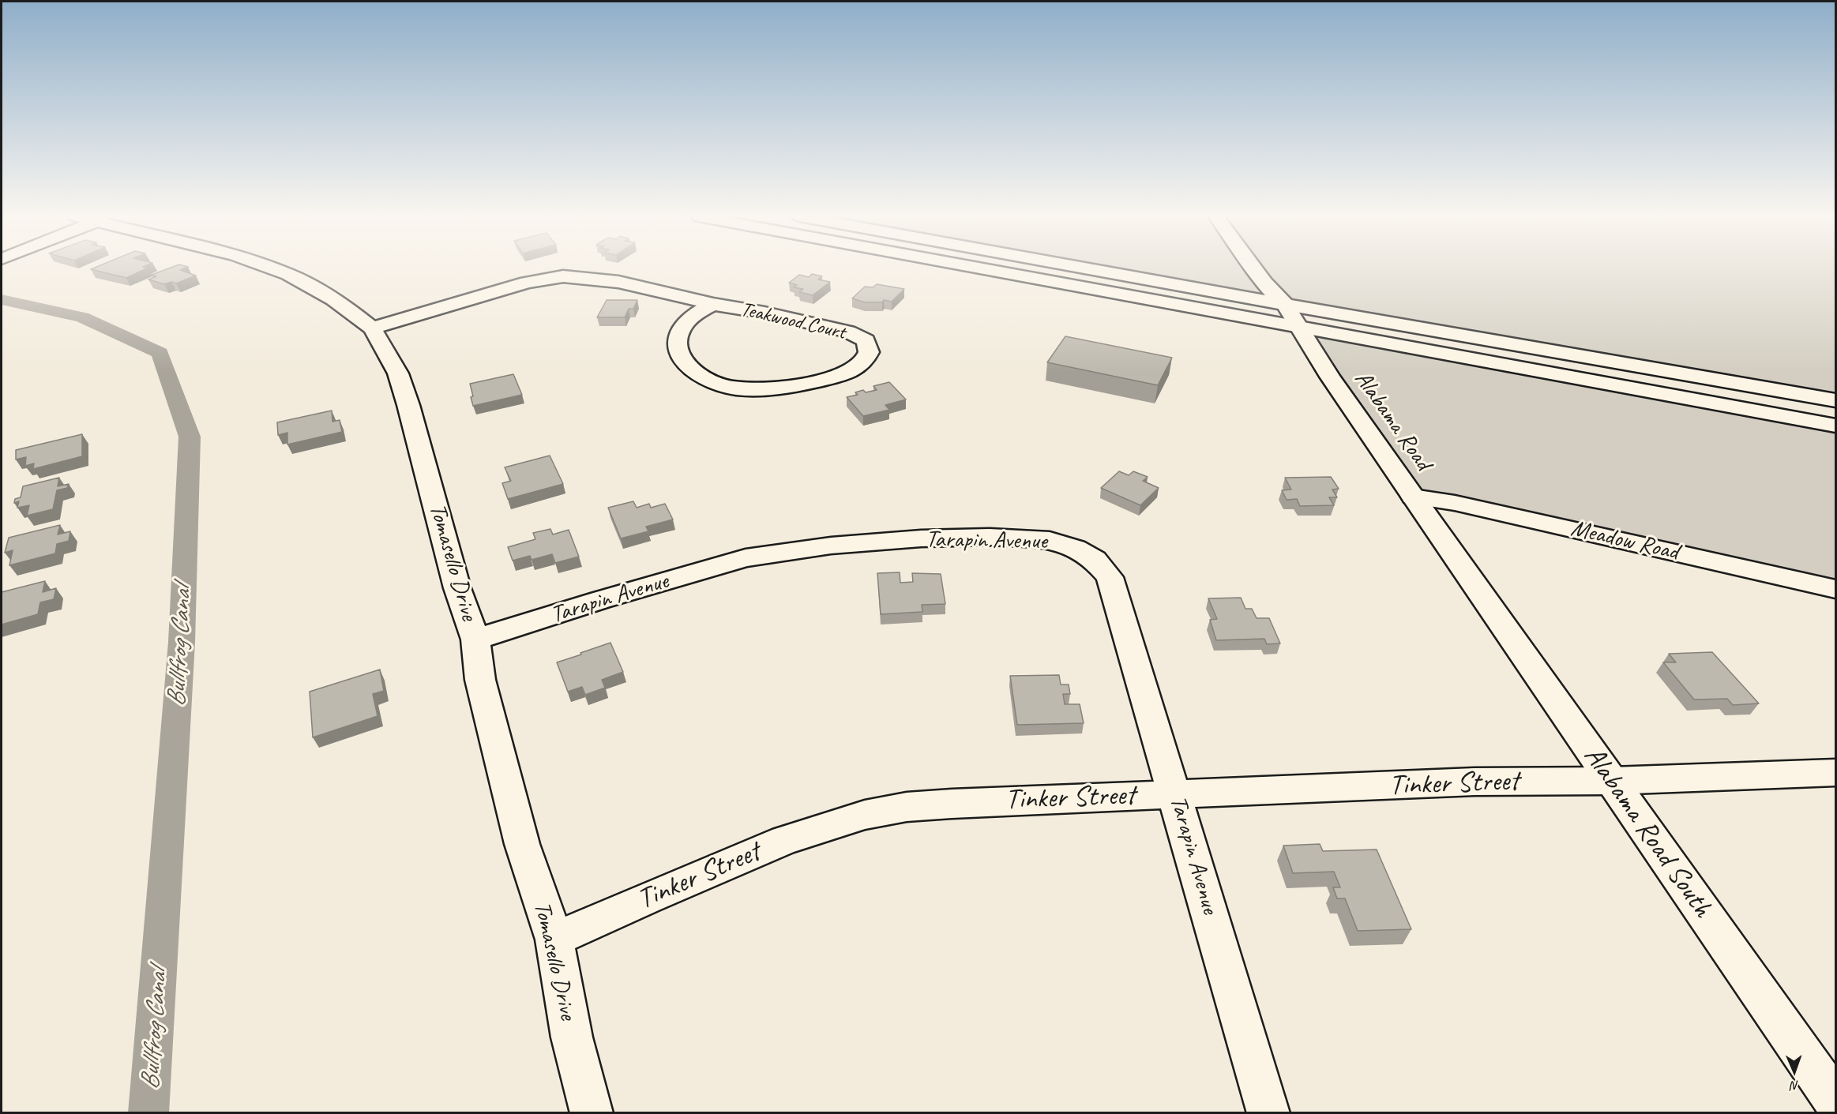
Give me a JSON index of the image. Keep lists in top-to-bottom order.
{
  "streets": {
    "main road": [
      "Teakwood Court",
      "Alabama Road",
      "Tarapin Avenue",
      "Meadow Road",
      "Tomasello Drive",
      "Tinker Street",
      "Alabama Road South"
    ]
  },
  "crossings": [
    ["Alabama Road", "Meadow Road"],
    ["Alabama Road", "Alabama Road South"],
    ["Tarapin Avenue", "Tomasello Drive"],
    ["Tarapin Avenue", "Tinker Street"],
    ["Tomasello Drive", "Tinker Street"],
    ["Tinker Street", "Alabama Road South"]
  ],
  "water": ["Bullfrog Canal"],
  "north": "bottom"
}
